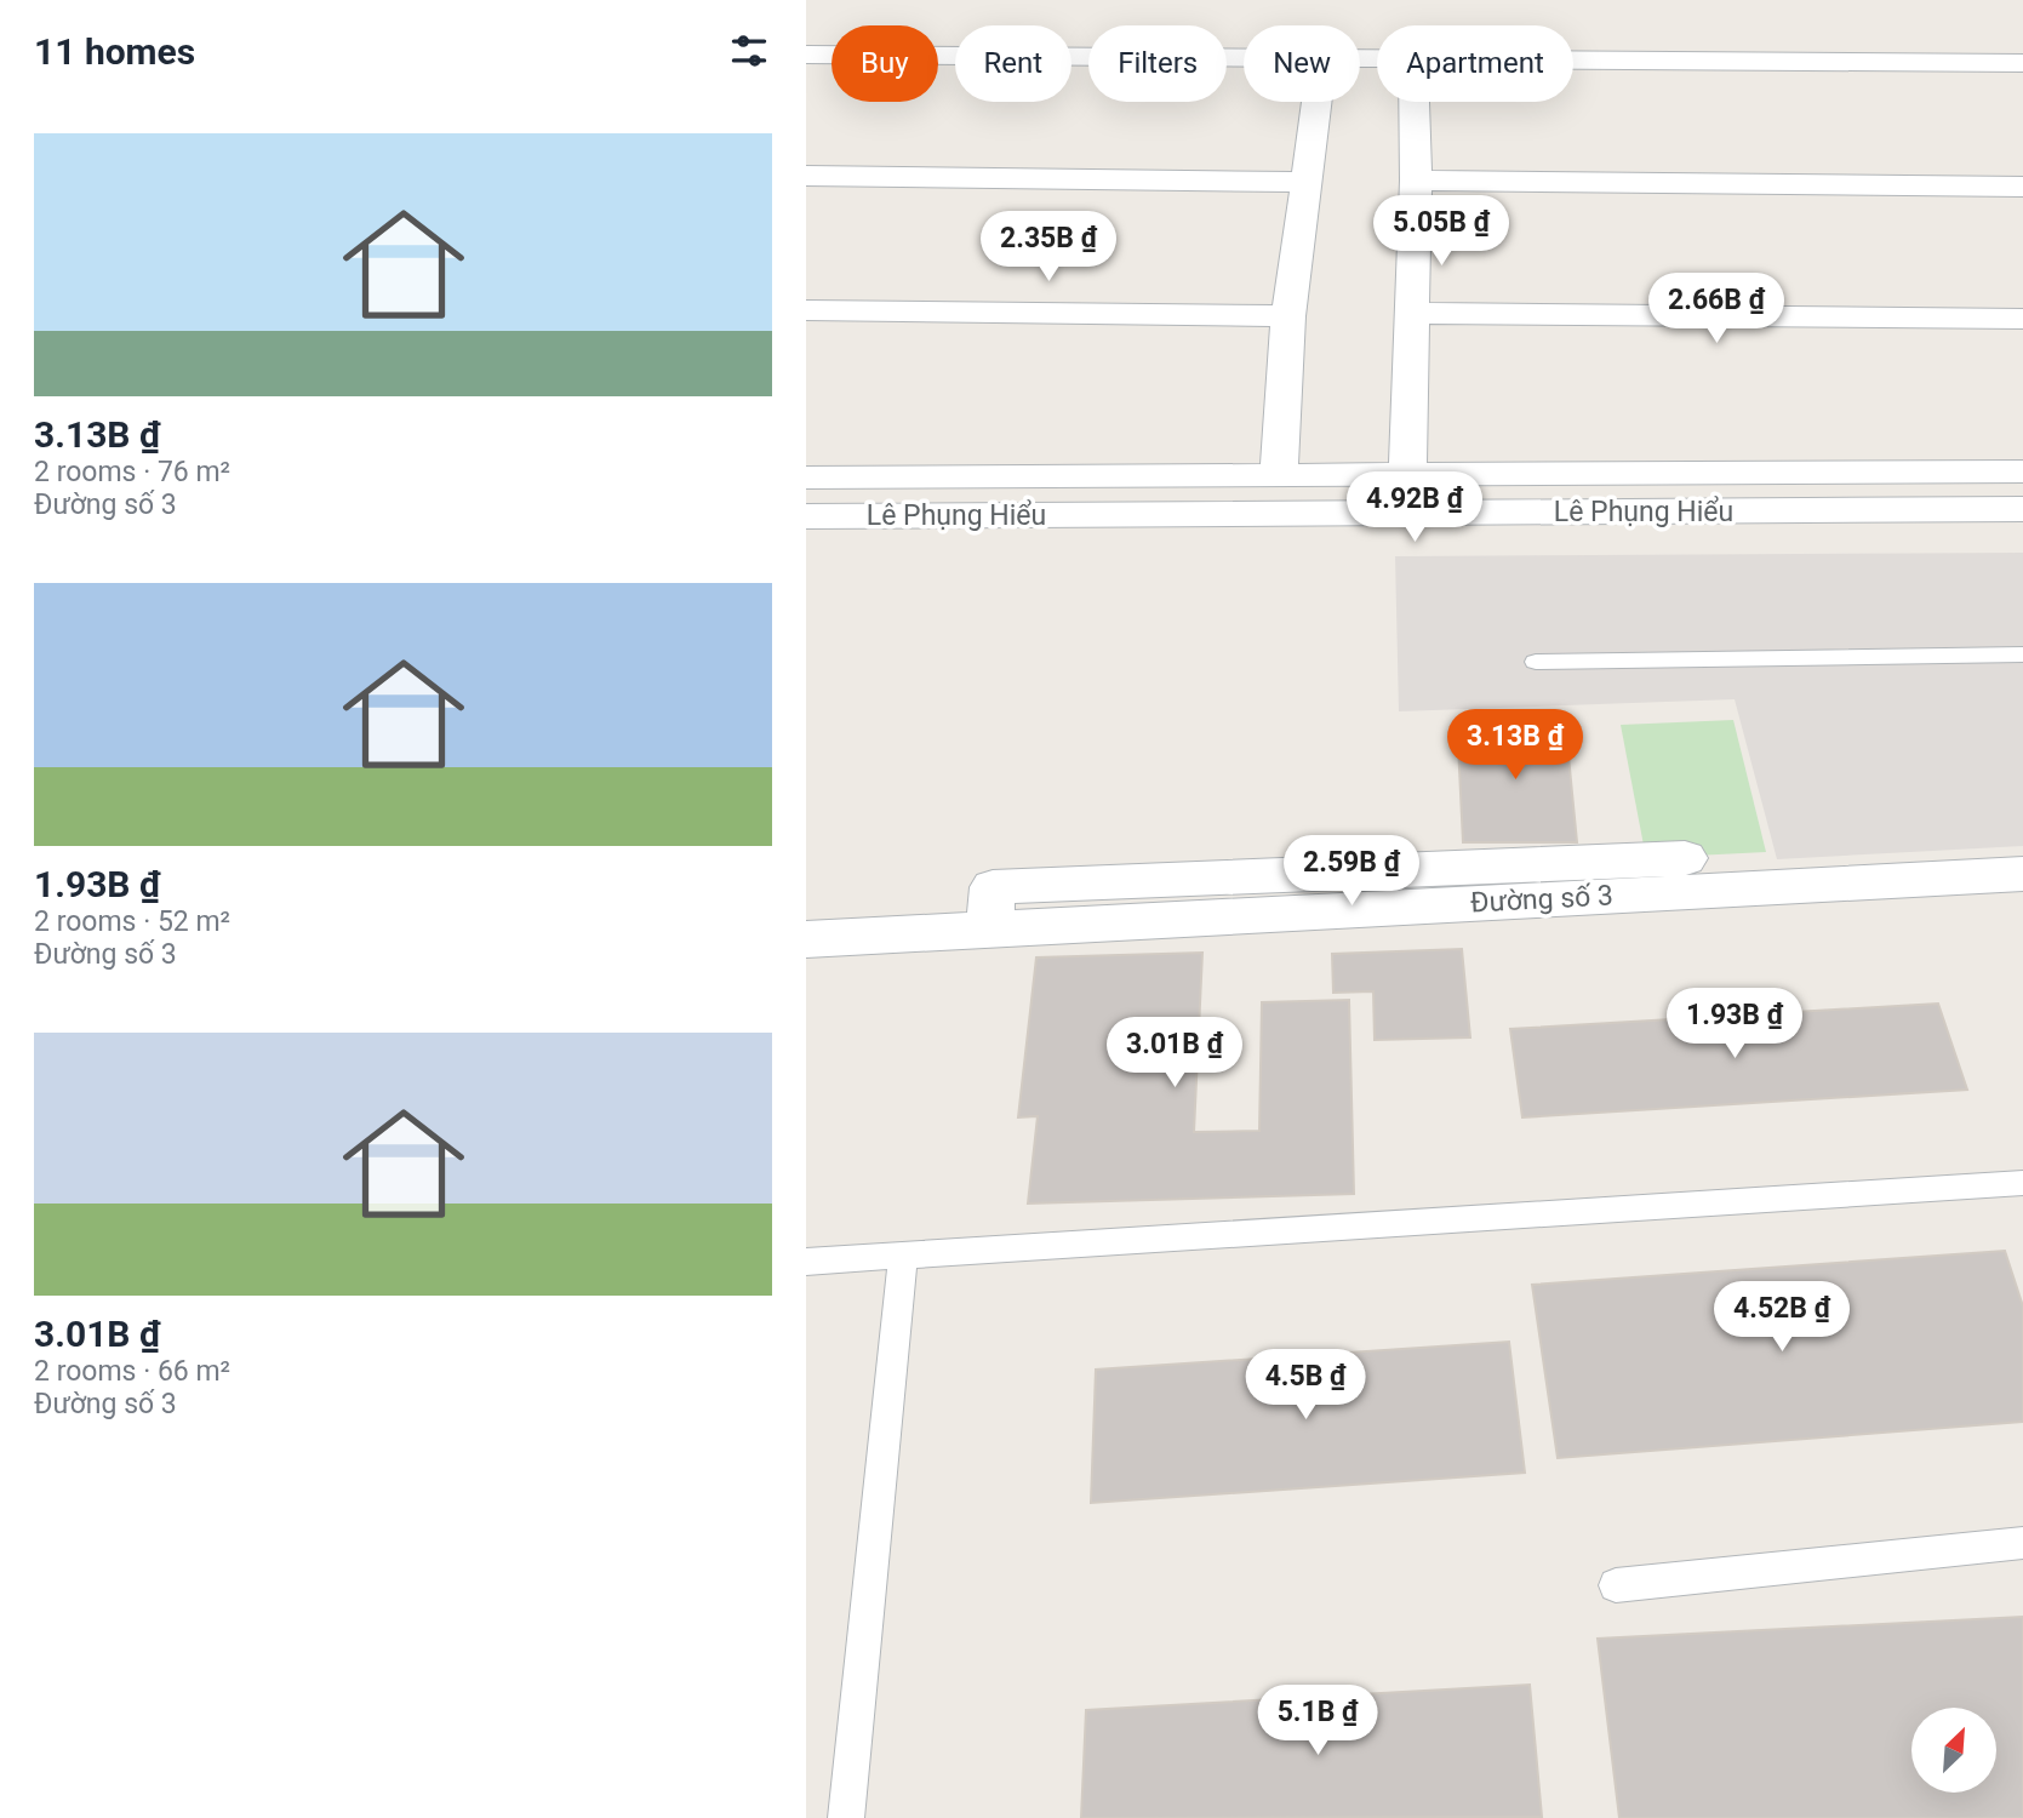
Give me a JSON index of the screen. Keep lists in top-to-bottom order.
{
  "streets": {
    "street": ["Lê Phụng Hiểu", "Đường số 3"]
  },
  "north": "top right",
  "page": {
    "heading": "11 homes",
    "chip": [
      "Buy",
      "Rent",
      "Filters",
      "New",
      "Apartment"
    ],
    "list": [
      {
        "name": "3.13B ₫",
        "note": "2 rooms · 76 m² · Đường số 3"
      },
      {
        "name": "1.93B ₫",
        "note": "2 rooms · 52 m² · Đường số 3"
      },
      {
        "name": "3.01B ₫",
        "note": "2 rooms · 66 m² · Đường số 3"
      }
    ],
    "price": [
      "5.05B ₫",
      "2.35B ₫",
      "2.66B ₫",
      "4.92B ₫",
      "3.13B ₫",
      "2.59B ₫",
      "1.93B ₫",
      "3.01B ₫",
      "4.52B ₫",
      "4.5B ₫",
      "5.1B ₫"
    ]
  }
}
